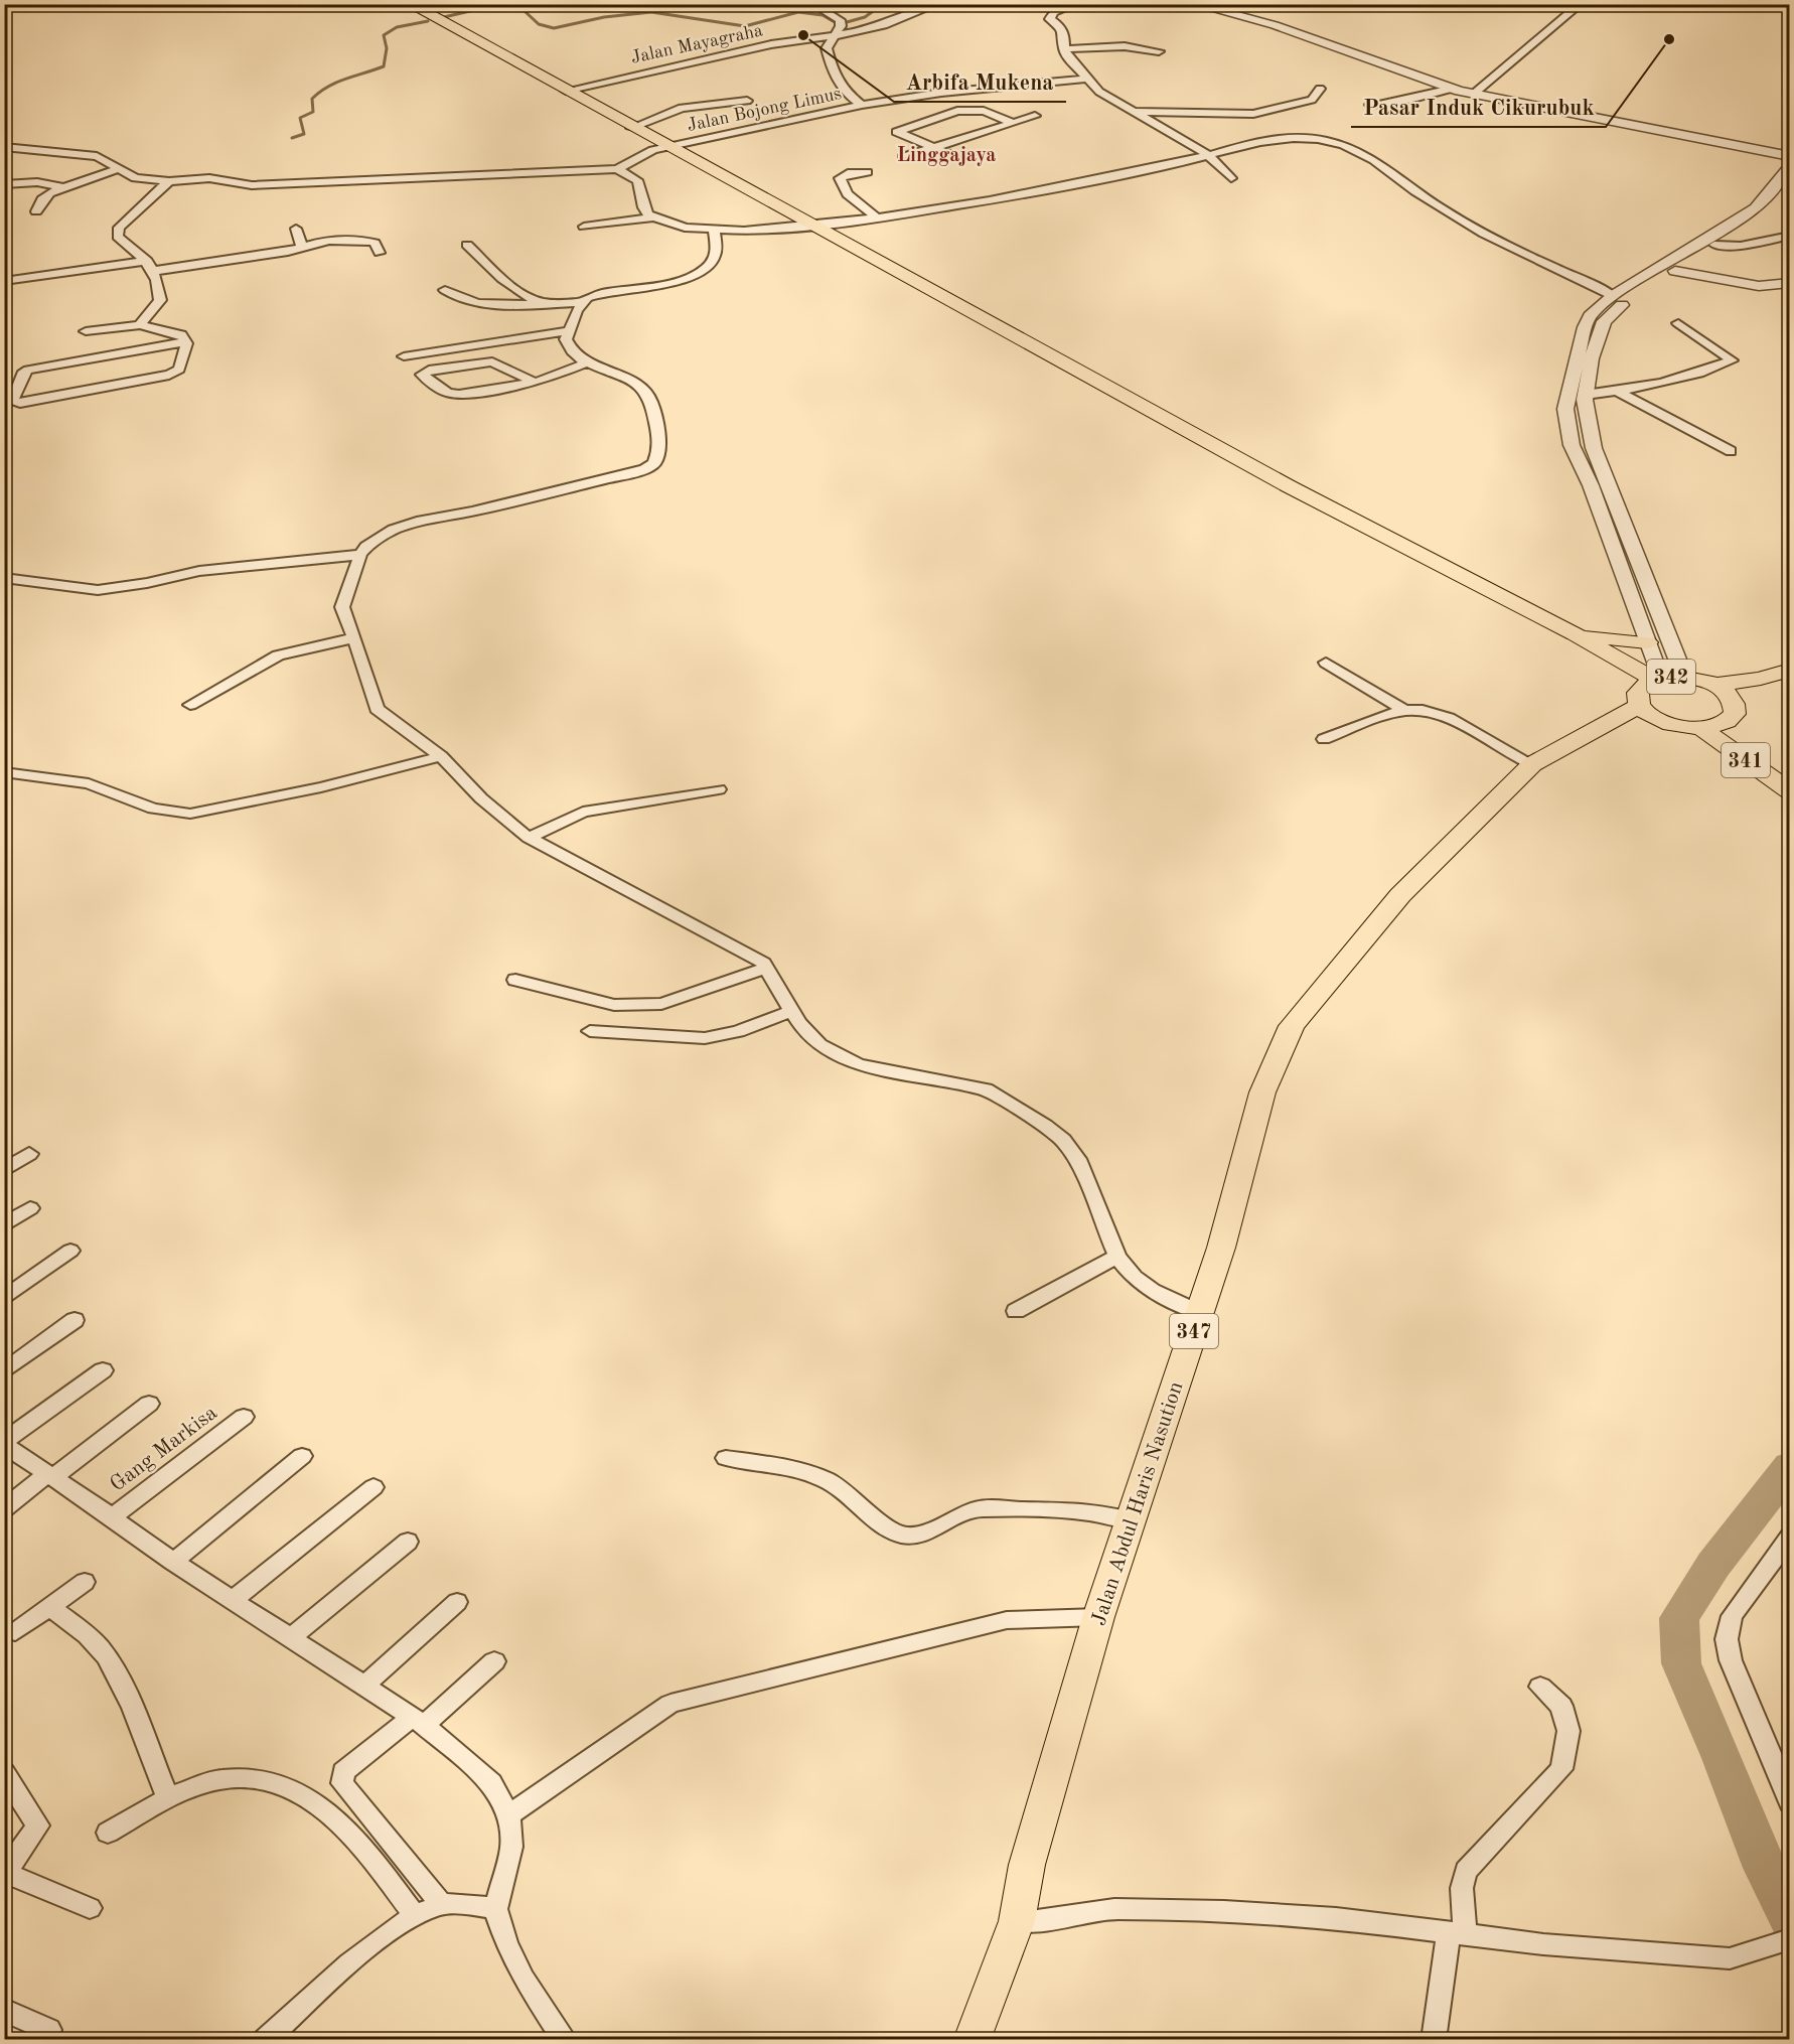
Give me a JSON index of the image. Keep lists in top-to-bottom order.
{
  "streets": {
    "main road": [
      "342",
      "341",
      "347",
      "Jalan Abdul Haris Nasution"
    ],
    "street": ["Jalan Mayagraha", "Jalan Bojong Limus", "Gang Markisa"]
  },
  "crossings": [
    ["342", "341"],
    ["342", "Jalan Abdul Haris Nasution"]
  ],
  "districts": ["Linggajaya"],
  "places": ["Arbifa Mukena", "Pasar Induk Cikurubuk"]
}
